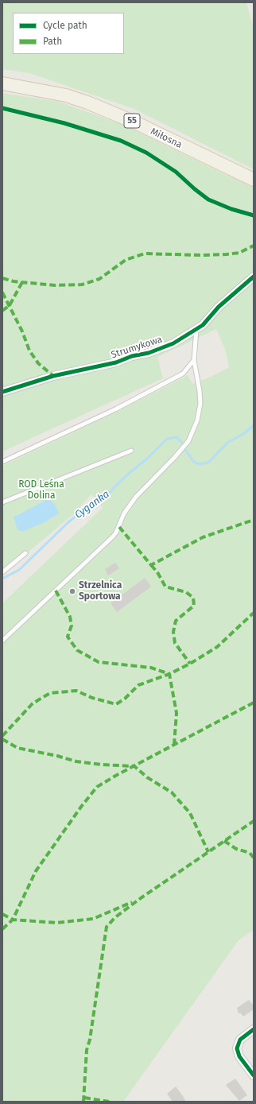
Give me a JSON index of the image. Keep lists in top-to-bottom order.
{
  "streets": {
    "main road": ["55", "Miłosna"],
    "street": ["Strumykowa"]
  },
  "water": ["Cyganka"],
  "parks": ["ROD Leśna Dolina"],
  "places": ["Strzelnica Sportowa"],
  "legend": ["Cycle path", "Path"]
}
